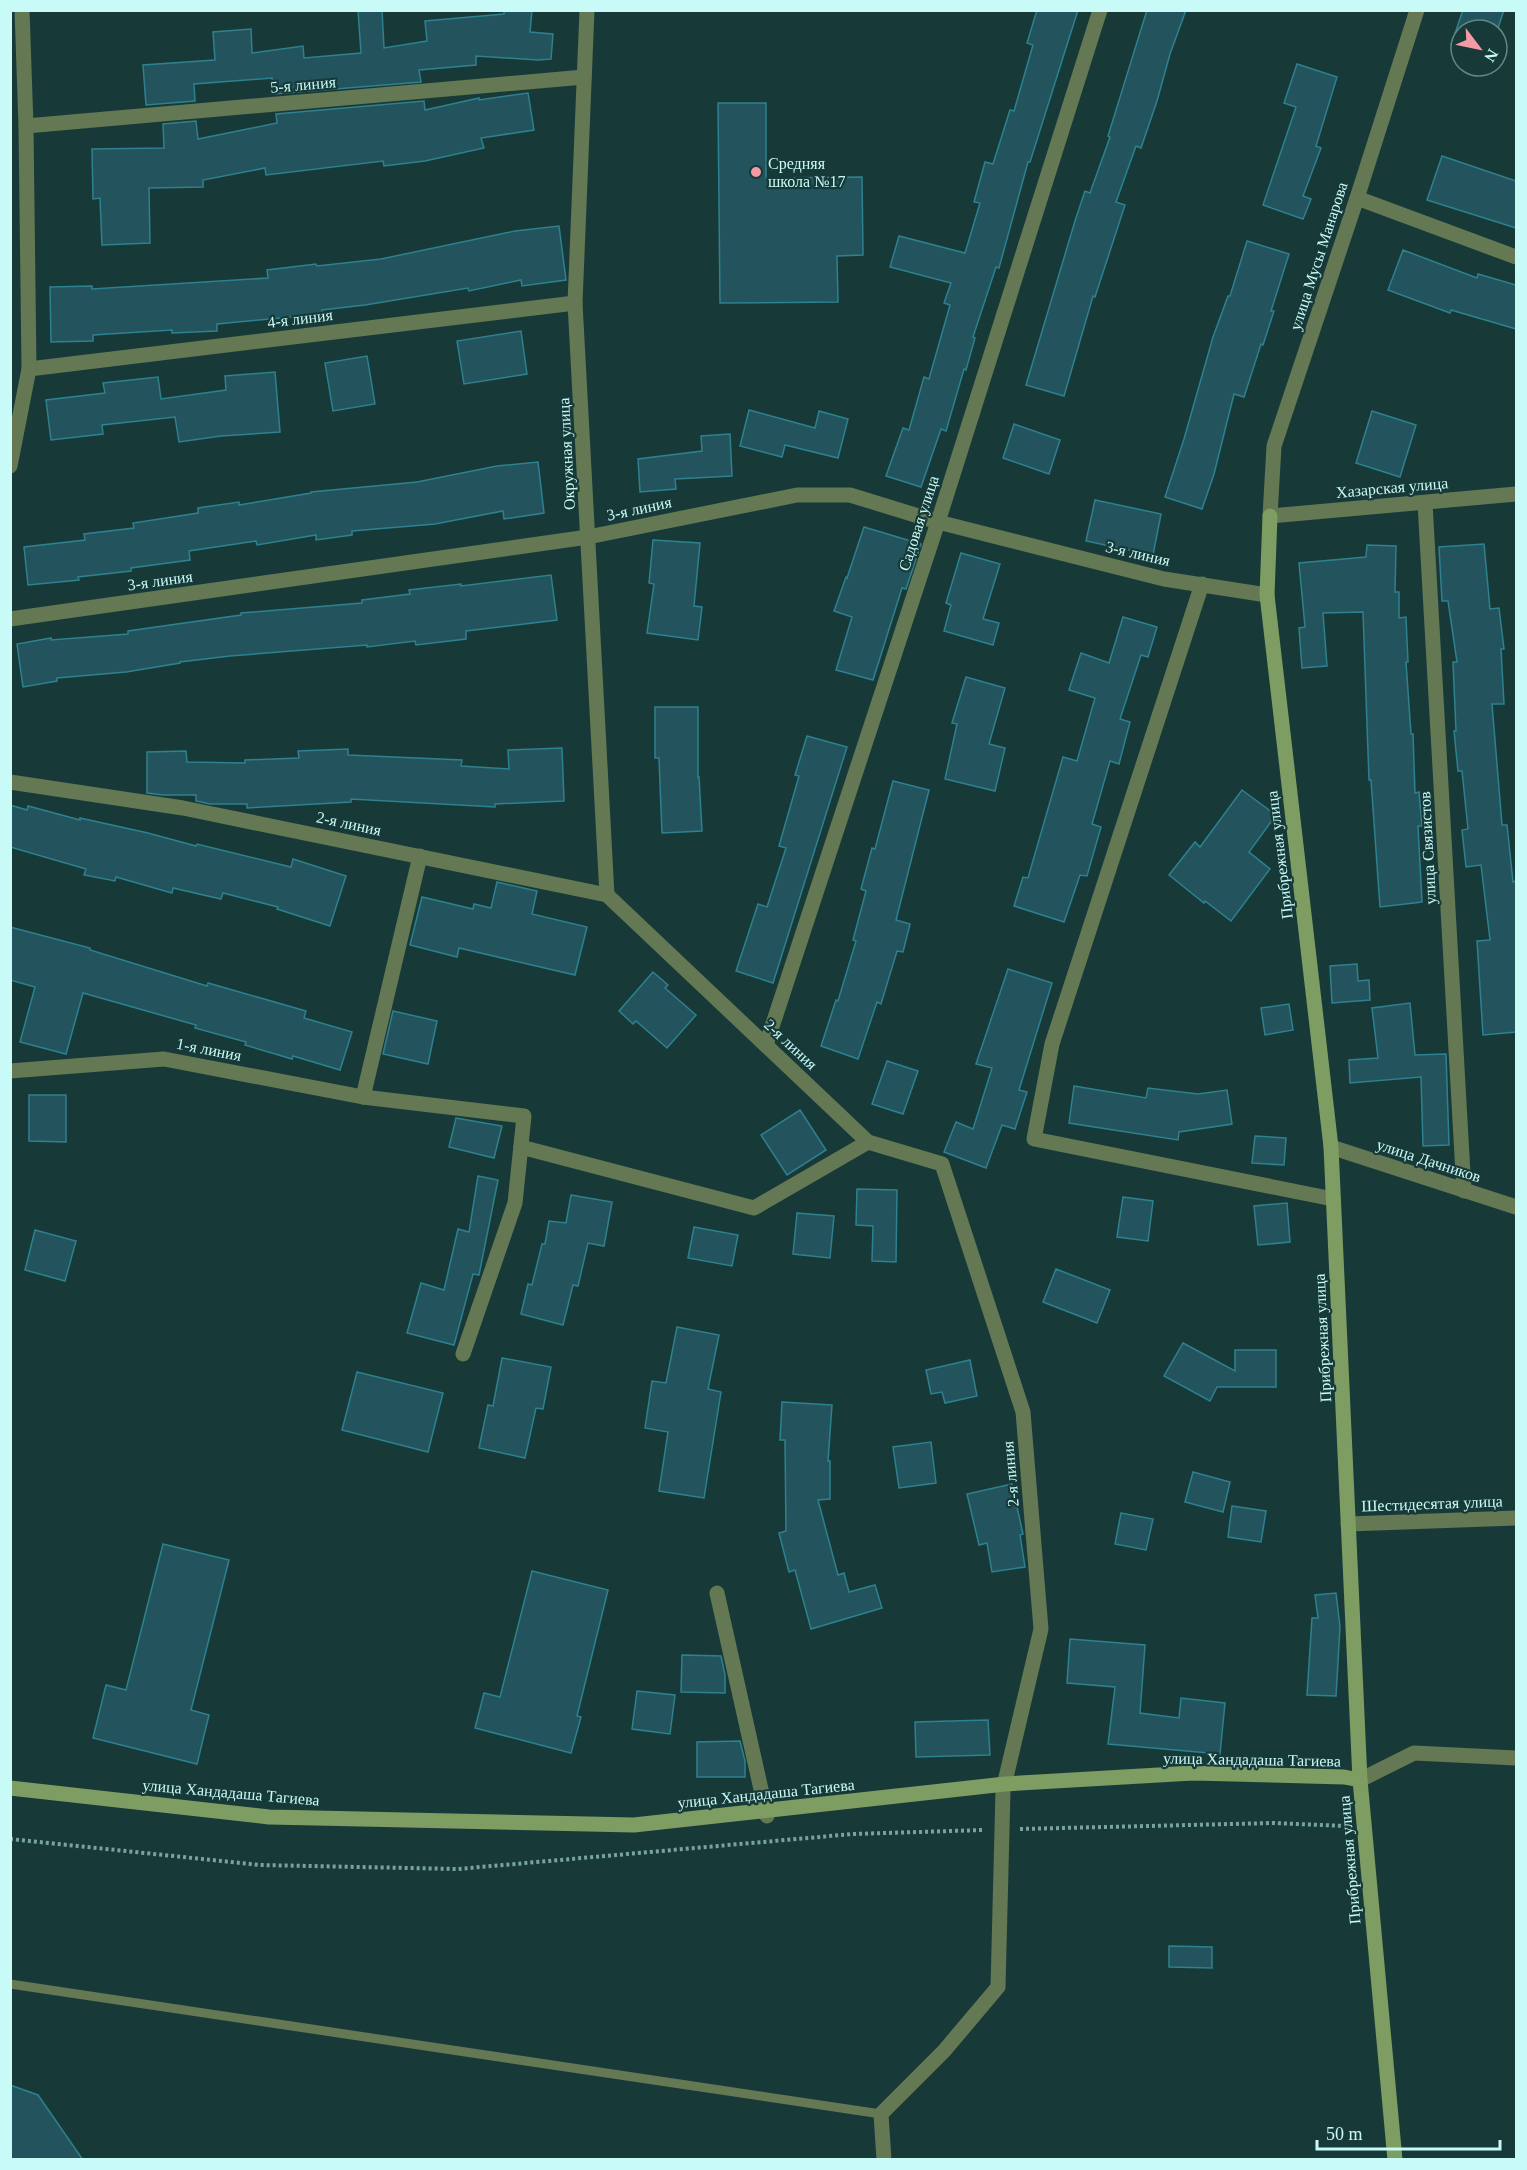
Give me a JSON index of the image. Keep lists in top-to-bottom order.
{
  "streets": {
    "street": [
      "5-я линия",
      "улица Мусы Манарова",
      "4-я линия",
      "Окружная улица",
      "Хазарская улица",
      "3-я линия",
      "Садовая улица",
      "2-я линия",
      "улица Связистов",
      "Прибрежная улица",
      "1-я линия",
      "улица Дачников",
      "Шестидесятая улица",
      "улица Хандадаша Тагиева"
    ]
  },
  "crossings": [
    ["5-я линия", "Окружная улица"],
    ["улица Мусы Манарова", "Хазарская улица"],
    ["улица Мусы Манарова", "Прибрежная улица"],
    ["4-я линия", "Окружная улица"],
    ["Окружная улица", "3-я линия"],
    ["Окружная улица", "2-я линия"],
    ["Хазарская улица", "улица Связистов"],
    ["Хазарская улица", "Прибрежная улица"],
    ["3-я линия", "Садовая улица"],
    ["3-я линия", "Прибрежная улица"],
    ["Садовая улица", "2-я линия"],
    ["2-я линия", "улица Хандадаша Тагиева"],
    ["улица Связистов", "улица Дачников"],
    ["Прибрежная улица", "улица Дачников"],
    ["Прибрежная улица", "Шестидесятая улица"],
    ["Прибрежная улица", "улица Хандадаша Тагиева"]
  ],
  "places": ["Средняя школа №17"],
  "scale_bar": "50 m",
  "north": "bottom right"
}
